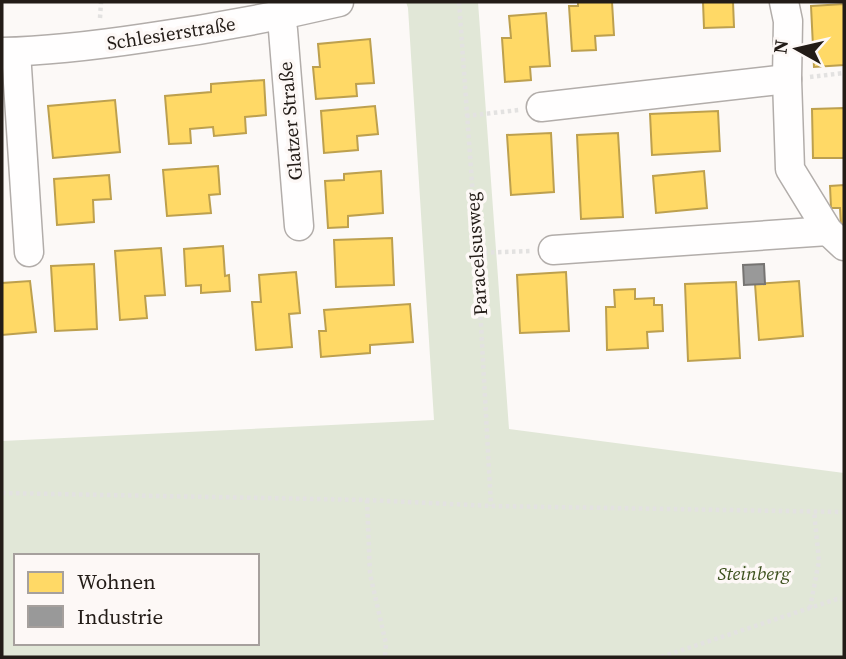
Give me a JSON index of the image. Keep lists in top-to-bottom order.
{
  "streets": {
    "street": ["Schlesierstraße", "Glatzer Straße"],
    "path": ["Paracelsusweg"]
  },
  "crossings": [
    ["Schlesierstraße", "Glatzer Straße"]
  ],
  "parks": ["Steinberg"],
  "legend": ["Wohnen", "Industrie"],
  "north": "left"
}
